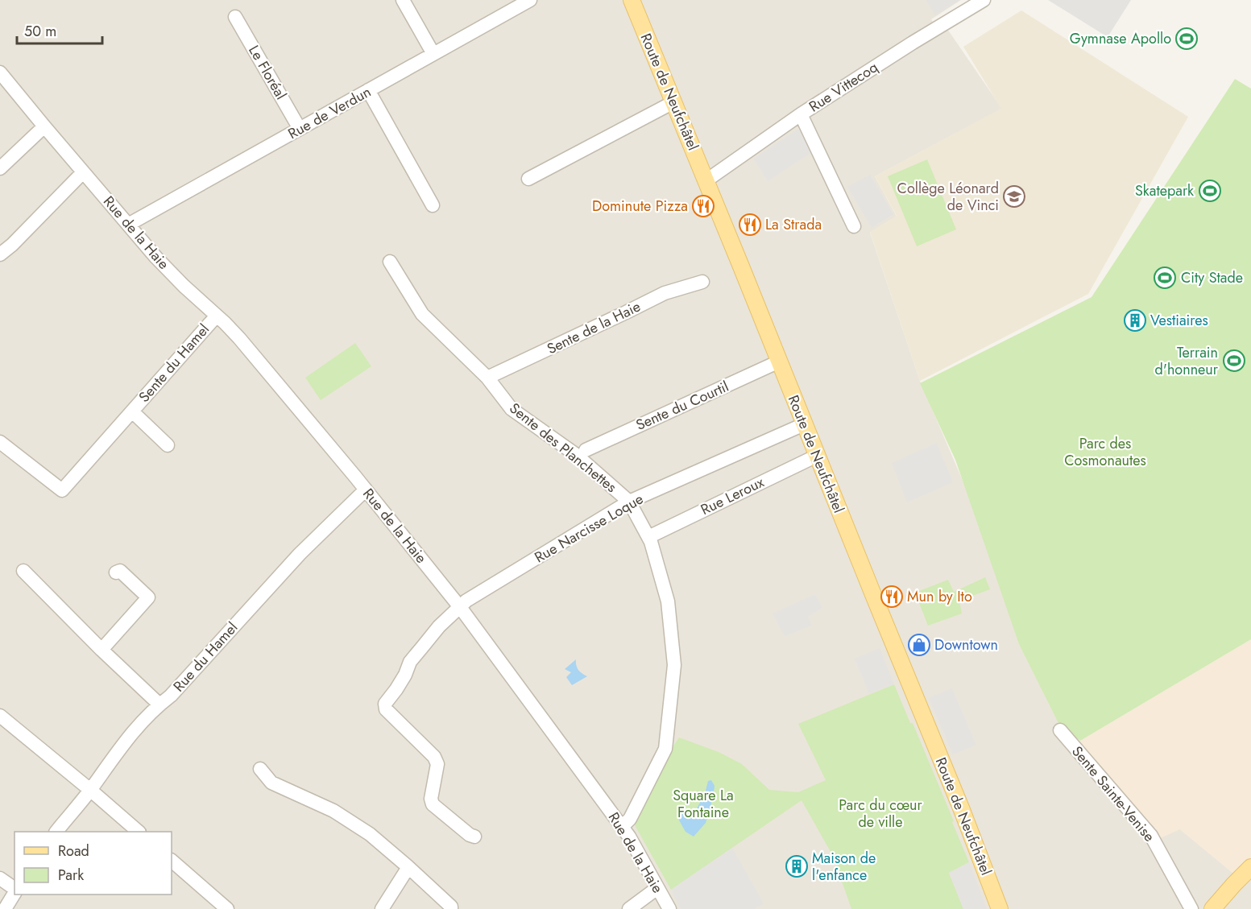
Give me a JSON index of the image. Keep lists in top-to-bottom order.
{
  "streets": {
    "main road": ["Route de Neufchâtel"],
    "street": [
      "Le Floréal",
      "Rue Vittecoq",
      "Rue de Verdun",
      "Rue de la Haie",
      "Sente de la Haie",
      "Sente du Hamel",
      "Sente du Courtil",
      "Sente des Planchettes",
      "Rue Leroux",
      "Rue Narcisse Loque",
      "Rue du Hamel",
      "Sente Sainte-Venise"
    ]
  },
  "crossings": [
    ["Le Floréal", "Rue de Verdun"],
    ["Rue Vittecoq", "Route de Neufchâtel"],
    ["Route de Neufchâtel", "Sente du Courtil"],
    ["Route de Neufchâtel", "Rue Leroux"],
    ["Route de Neufchâtel", "Rue Narcisse Loque"],
    ["Rue de Verdun", "Rue de la Haie"],
    ["Rue de la Haie", "Sente du Hamel"],
    ["Rue de la Haie", "Sente des Planchettes"],
    ["Rue de la Haie", "Rue Narcisse Loque"],
    ["Rue de la Haie", "Rue du Hamel"],
    ["Sente de la Haie", "Sente des Planchettes"],
    ["Sente des Planchettes", "Rue Leroux"],
    ["Sente des Planchettes", "Rue Narcisse Loque"]
  ],
  "parks": ["Parc des Cosmonautes", "Square La Fontaine", "Parc du cœur de ville"],
  "places": {
    "sports": [
      "Gymnase Apollo",
      "Skatepark",
      "City Stade",
      "Terrain d'honneur"
    ],
    "school or university": ["Collège Léonard de Vinci"],
    "restaurant": ["Dominute Pizza", "La Strada", "Mun by Ito"],
    "building": ["Vestiaires", "Maison de l'enfance"],
    "shop": ["Downtown"]
  },
  "legend": ["Road", "Park"],
  "scale_bar": "50 m"
}
